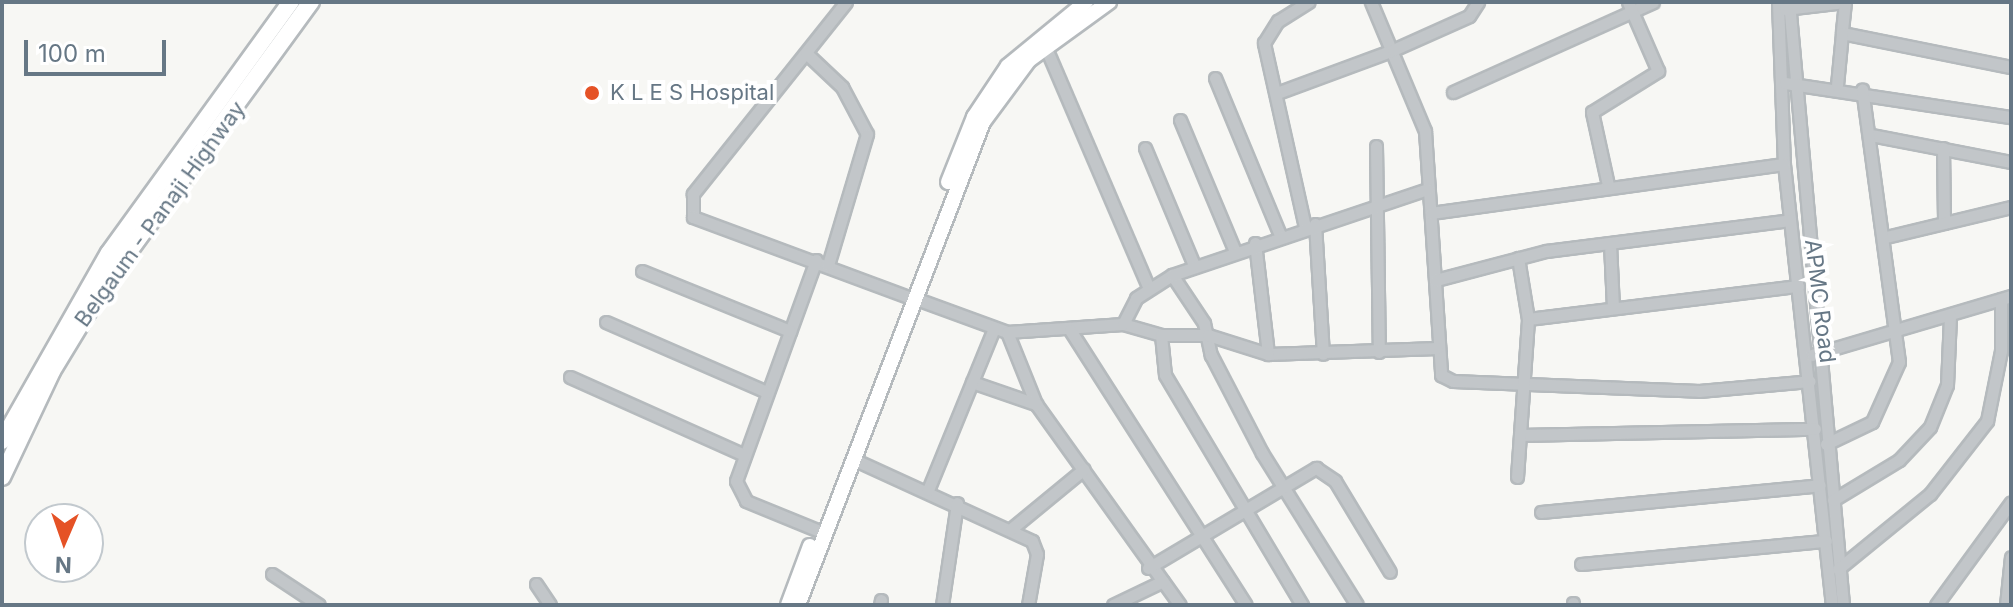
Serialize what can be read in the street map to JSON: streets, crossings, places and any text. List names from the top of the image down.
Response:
{
  "streets": {
    "highway": ["Belgaum - Panaji Highway"],
    "street": ["APMC Road"]
  },
  "places": ["K L E S Hospital"],
  "scale_bar": "100 m",
  "north": "bottom"
}
